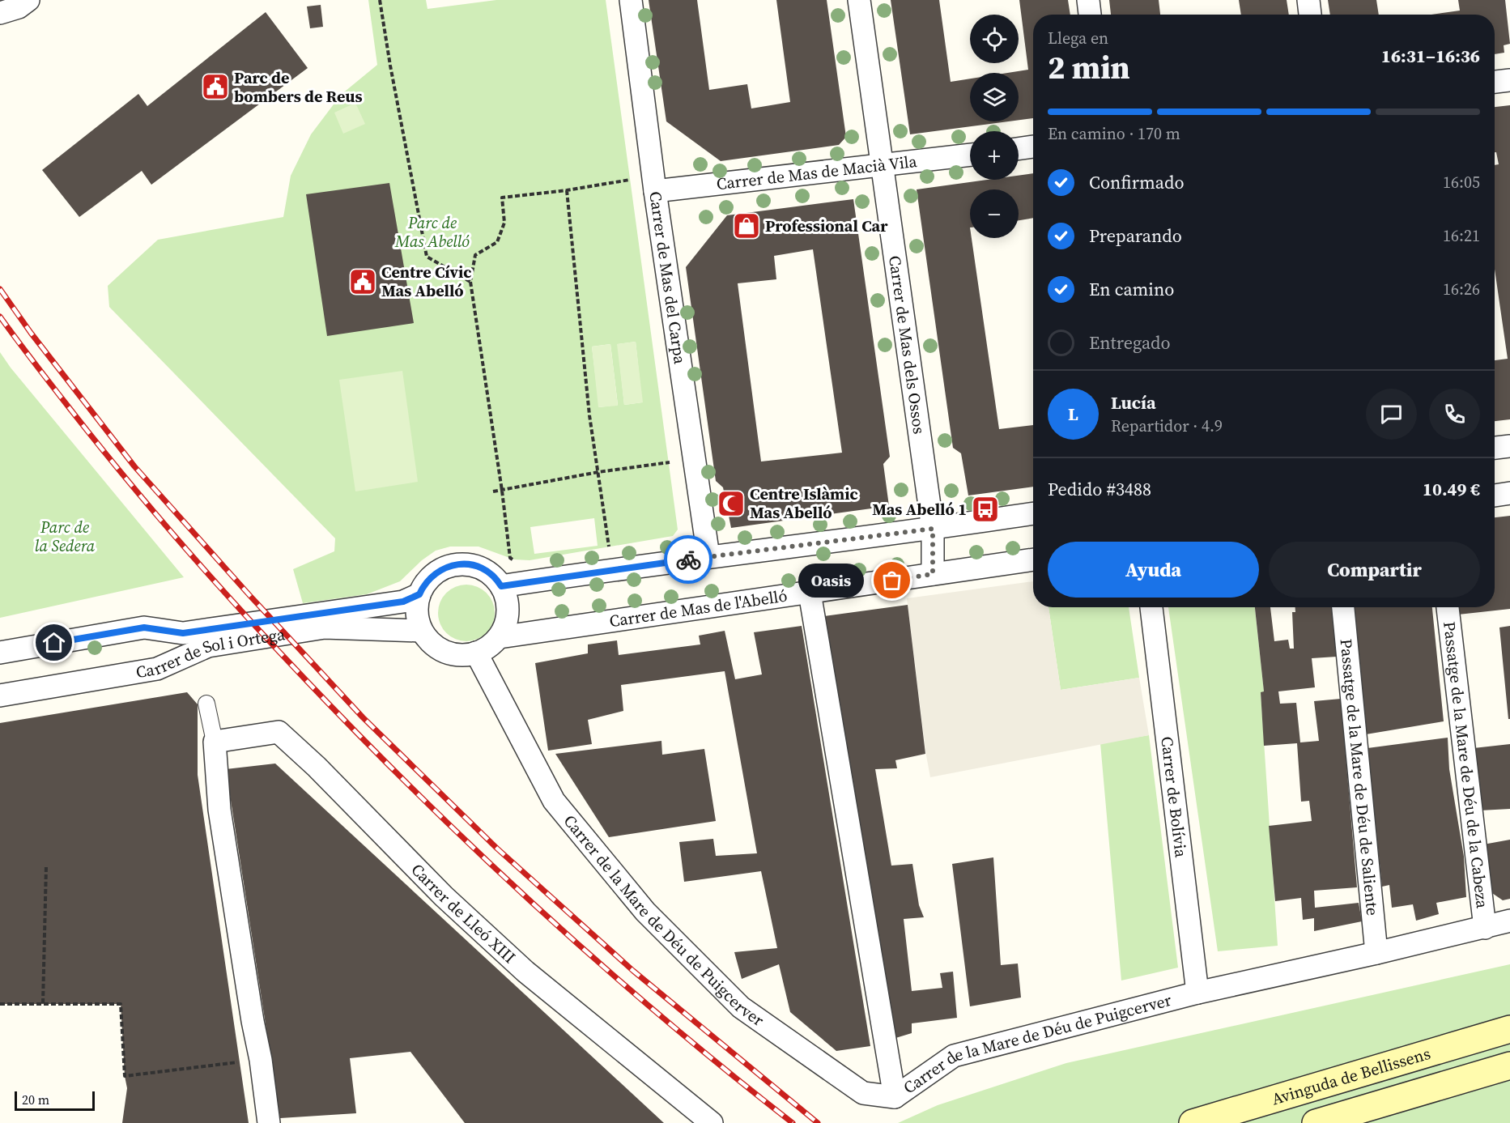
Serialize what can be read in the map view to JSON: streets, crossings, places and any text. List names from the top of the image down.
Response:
{
  "streets": {
    "main road": ["Avinguda de Bellissens"],
    "street": [
      "Carrer de Mas de Macià Vila",
      "Carrer de Mas del Carpa",
      "Carrer de Mas dels Ossos",
      "Carrer de Mas de l'Abelló",
      "Carrer de Sol i Ortega",
      "Passatge de la Mare de Déu de la Cabeza",
      "Passatge de la Mare de Déu de Saliente",
      "Carrer de Bolívia",
      "Carrer de Lleó XIII",
      "Carrer de la Mare de Déu de Puigcerver"
    ]
  },
  "crossings": [
    ["Carrer de Mas de Macià Vila", "Carrer de Mas del Carpa"],
    ["Carrer de Mas de Macià Vila", "Carrer de Mas dels Ossos"],
    ["Carrer de Mas dels Ossos", "Carrer de Mas de l'Abelló"],
    ["Carrer de Mas de l'Abelló", "Carrer de Sol i Ortega"],
    ["Carrer de Mas de l'Abelló", "Carrer de la Mare de Déu de Puigcerver"],
    ["Carrer de Sol i Ortega", "Carrer de la Mare de Déu de Puigcerver"],
    ["Passatge de la Mare de Déu de la Cabeza", "Carrer de la Mare de Déu de Puigcerver"],
    ["Passatge de la Mare de Déu de Saliente", "Carrer de la Mare de Déu de Puigcerver"],
    ["Carrer de Bolívia", "Carrer de la Mare de Déu de Puigcerver"]
  ],
  "parks": ["Parc de Mas Abelló", "Parc de la Sedera"],
  "places": {
    "public building": ["Parc de bombers de Reus", "Centre Cívic Mas Abelló"],
    "shop": ["Professional Car"],
    "mosque": ["Centre Islàmic Mas Abelló"],
    "bus stop": ["Mas Abelló 1"],
    "other": ["Oasis"]
  },
  "scale_bar": "20 m",
  "page": {
    "map_buttons": ["+", "−"],
    "heading": ["2 min", "Llega en", "16:31–16:36"],
    "panel": [
      "Lucía",
      "Repartidor · 4.9",
      "Pedido #3488",
      "10.49 €"
    ],
    "bar": "En camino · 170 m",
    "list": [
      ["Confirmado", "16:05"],
      ["Preparando", "16:21"],
      ["En camino", "16:26"],
      "Entregado"
    ],
    "round": "L",
    "buttons": ["Ayuda", "Compartir"],
    "bubble": "Oasis",
    "scale": "20 m"
  }
}
